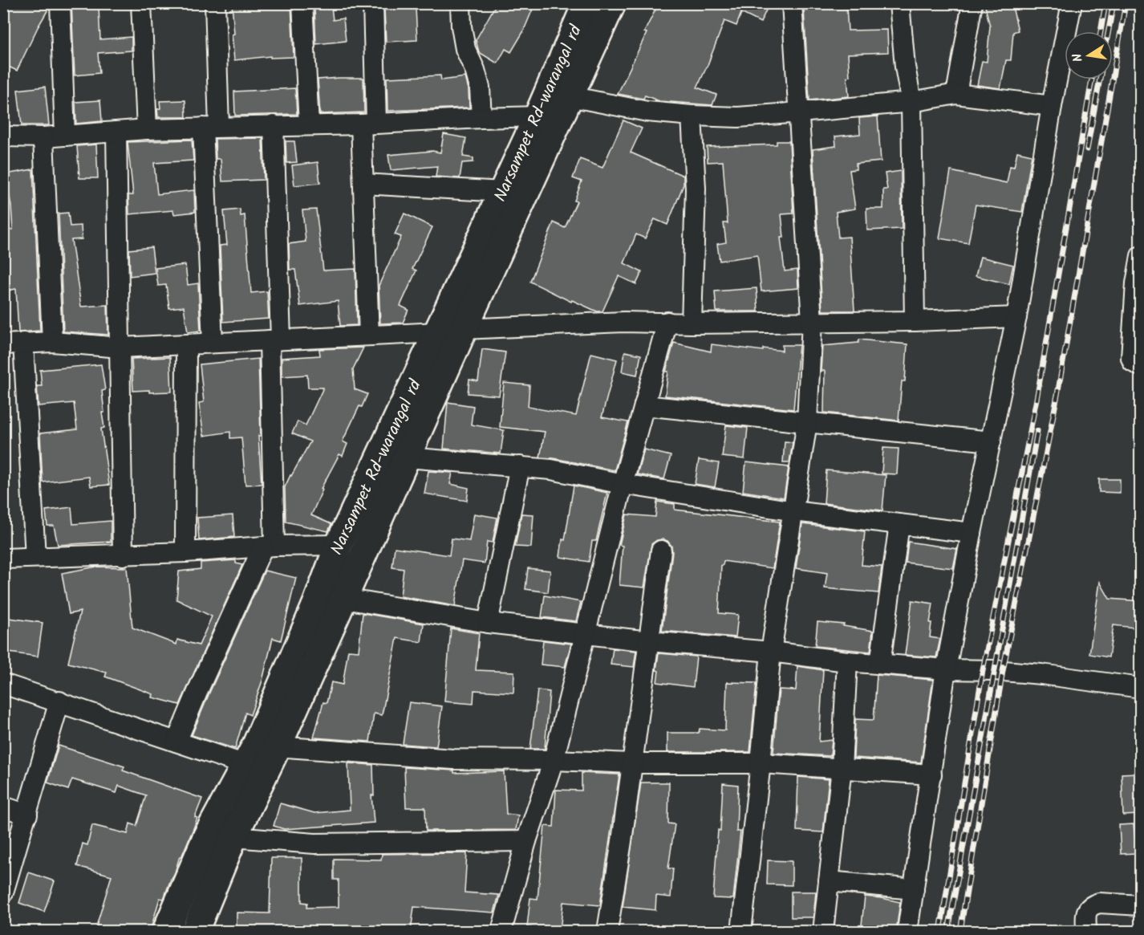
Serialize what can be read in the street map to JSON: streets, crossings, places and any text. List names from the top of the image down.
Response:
{
  "streets": {
    "main road": ["Narsampet Rd-warangal rd"]
  },
  "north": "left"
}
